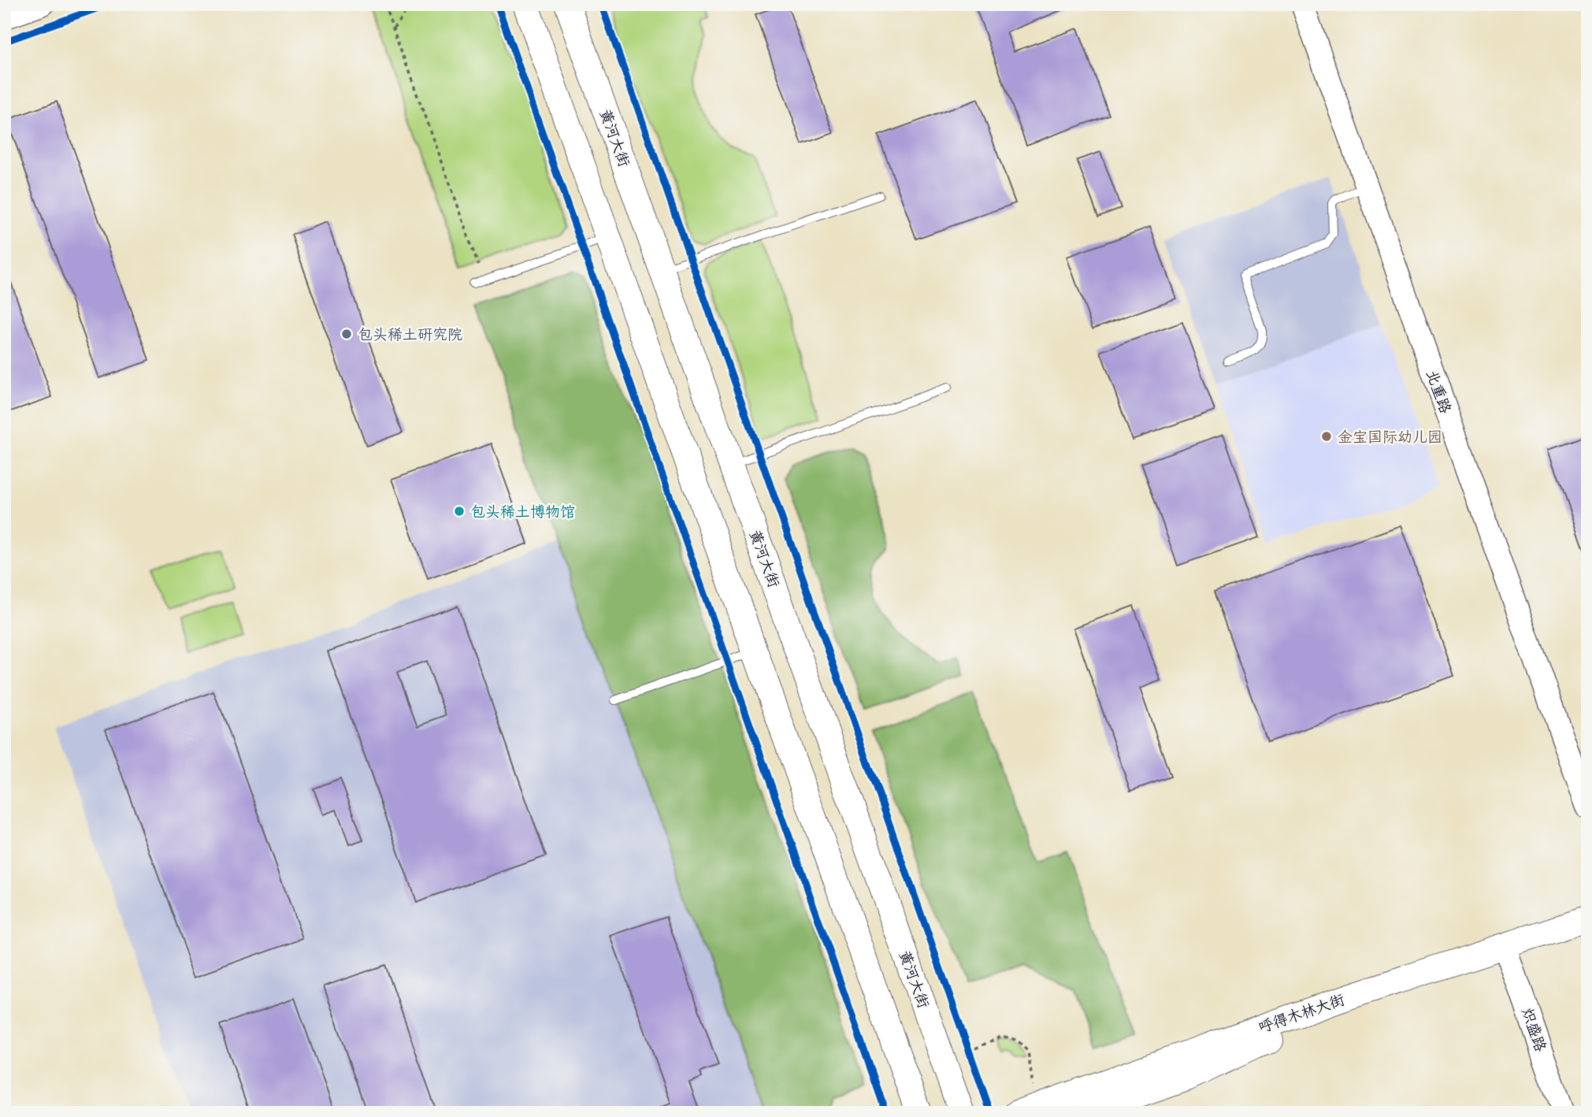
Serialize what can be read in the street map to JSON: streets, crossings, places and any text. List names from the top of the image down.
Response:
{
  "streets": {
    "main road": ["黄河大街", "呼得木林大街"],
    "street": ["北重路", "炽盛路"]
  },
  "crossings": [
    ["呼得木林大街", "炽盛路"]
  ],
  "places": ["包头稀土研究院", "金宝国际幼儿园", "包头稀土博物馆"]
}
